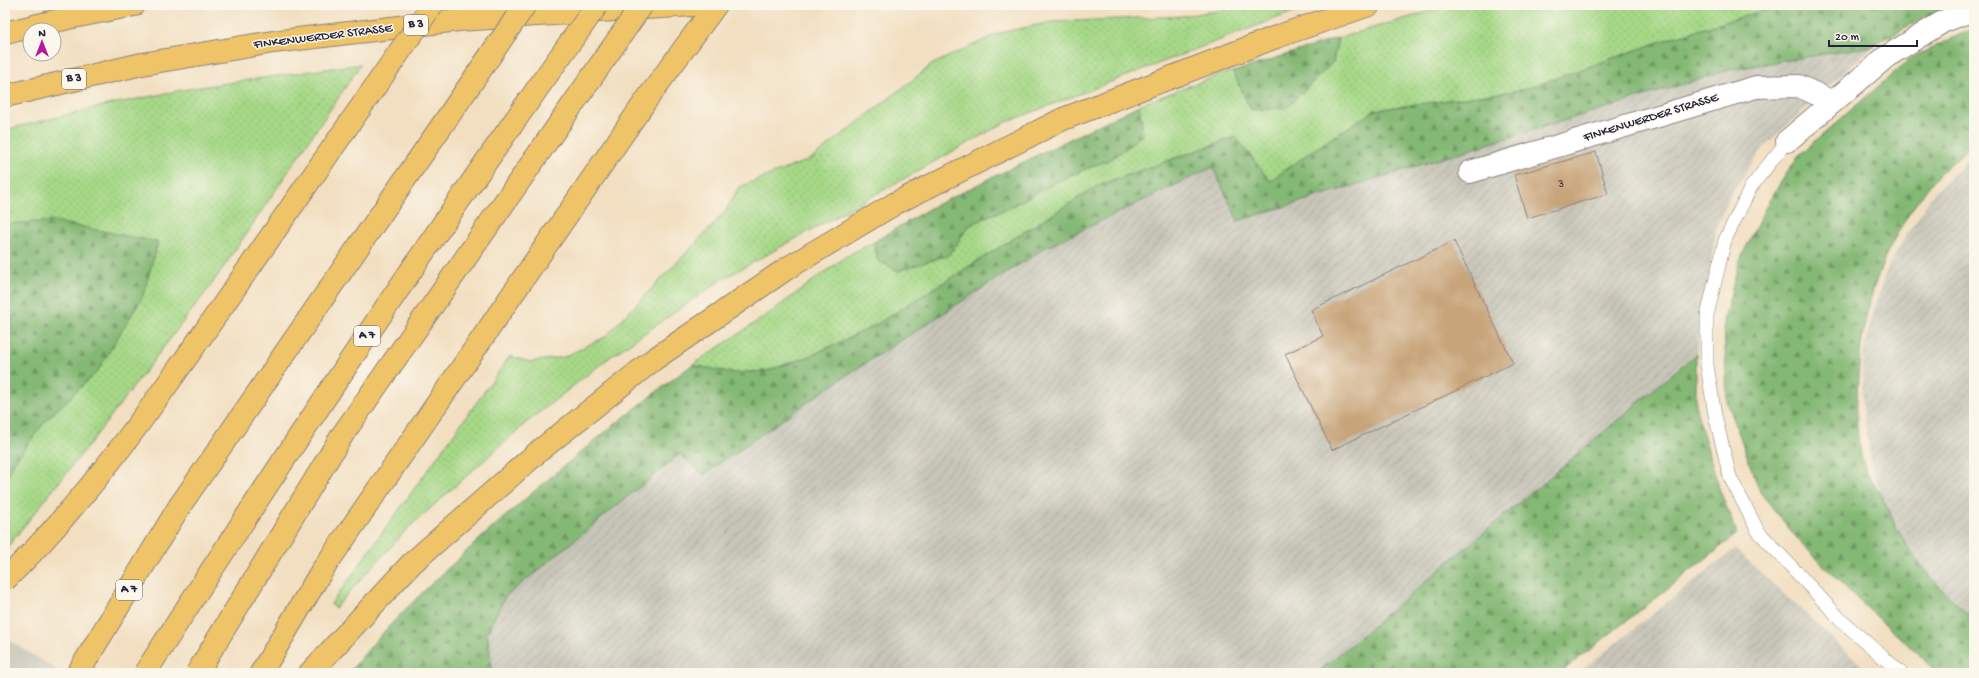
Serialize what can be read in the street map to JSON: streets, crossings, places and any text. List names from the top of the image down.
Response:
{
  "streets": {
    "main road": ["B 3", "FINKENWERDER STRASSE", "A 7"]
  },
  "house_numbers": ["3"],
  "scale_bar": "20 m",
  "north": "top"
}
